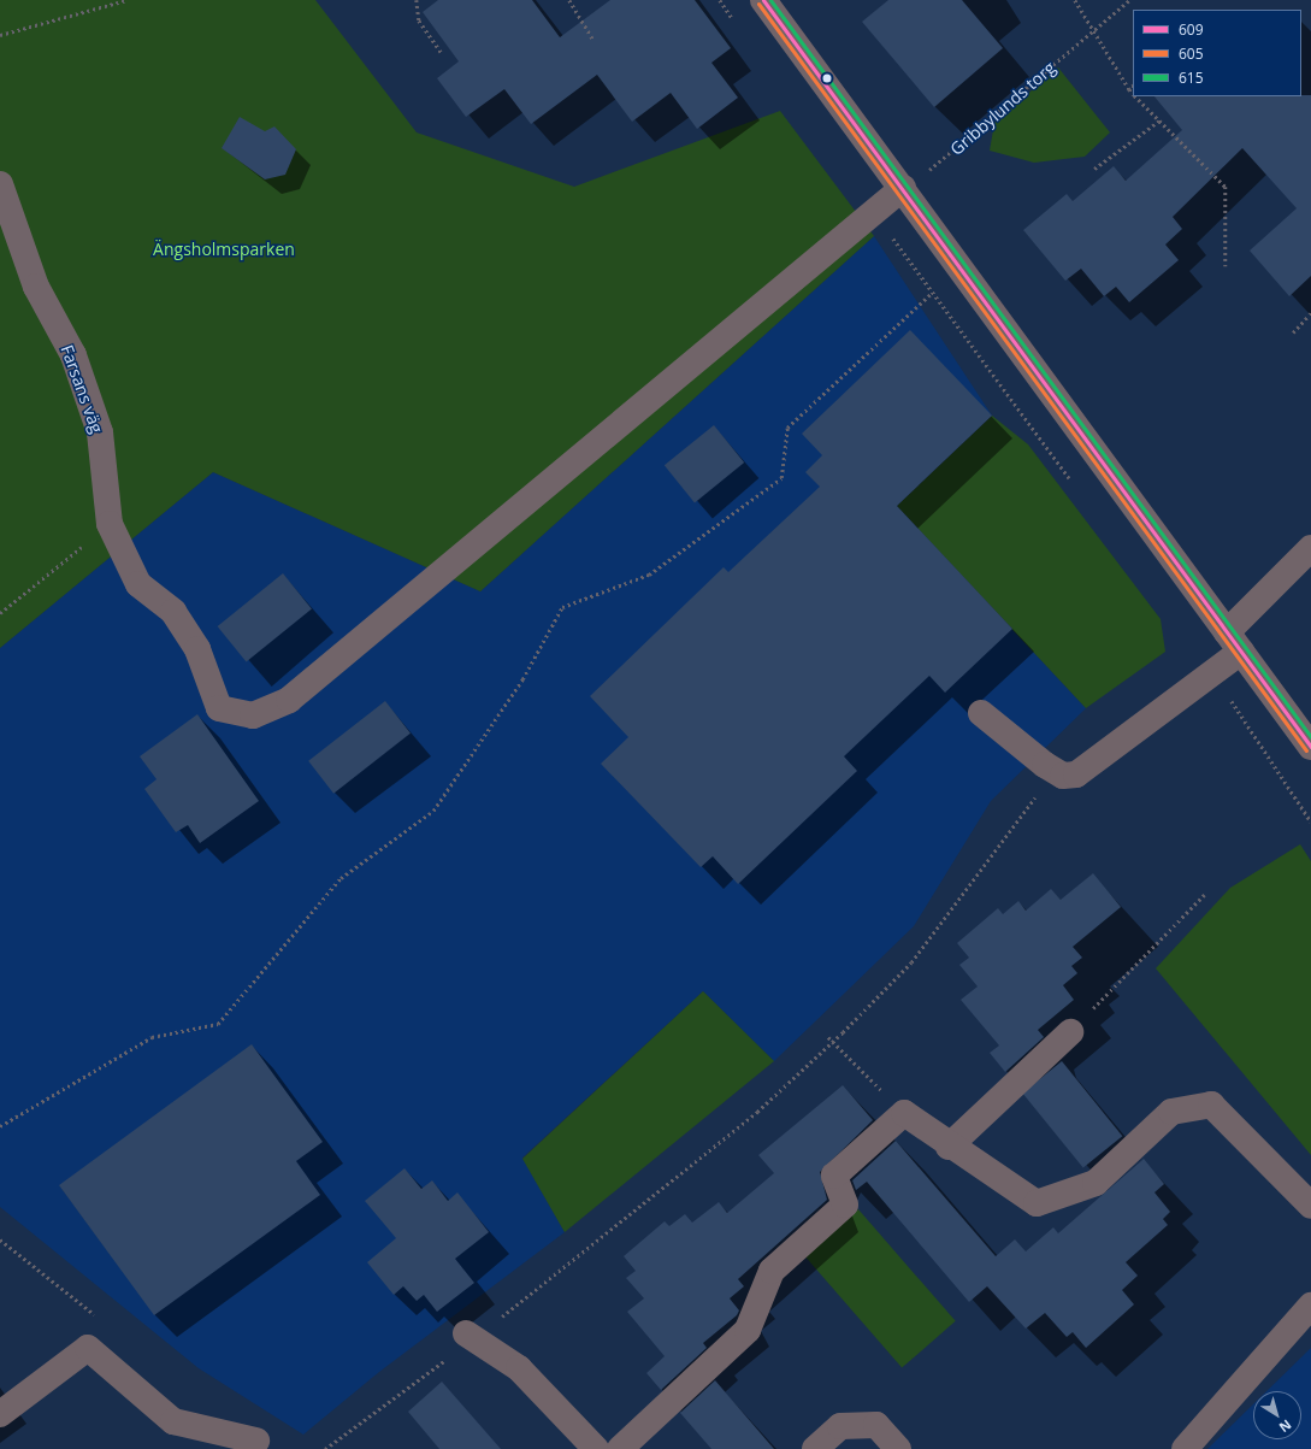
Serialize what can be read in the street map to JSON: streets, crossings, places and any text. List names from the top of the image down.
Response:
{
  "streets": {
    "street": ["Farsans väg"],
    "path": ["Gribbylunds torg"]
  },
  "parks": ["Ängsholmsparken"],
  "lines": ["transit line 609", "transit line 615", "transit line 605"],
  "legend": ["609", "605", "615"],
  "north": "bottom right"
}
